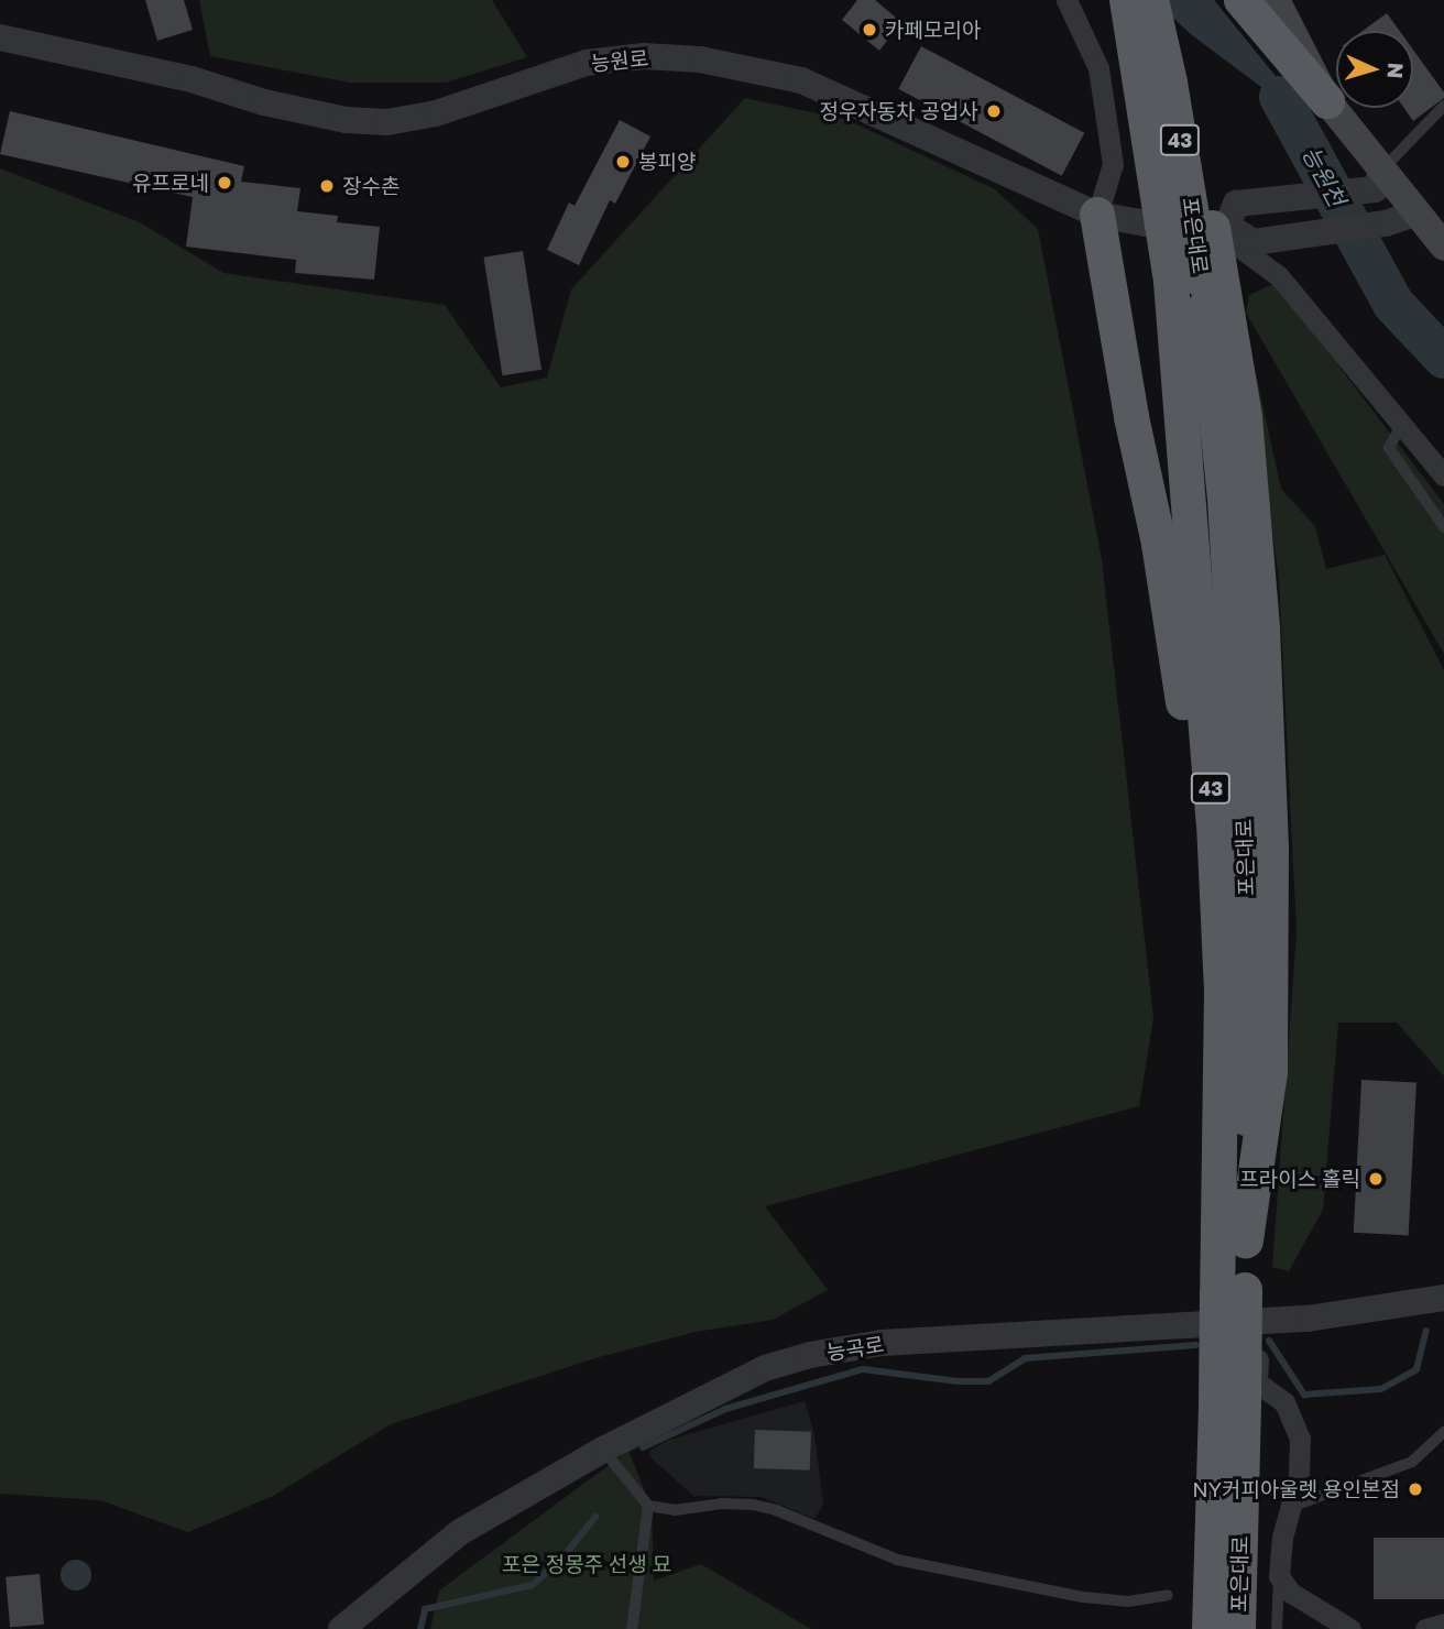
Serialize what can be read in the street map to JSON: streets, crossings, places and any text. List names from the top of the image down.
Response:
{
  "streets": {
    "highway": ["43", "포은대로"],
    "street": ["능원로", "능곡로"]
  },
  "crossings": [
    ["43", "포은대로"],
    ["43", "능곡로"],
    ["포은대로", "능곡로"]
  ],
  "water": ["능원천"],
  "parks": ["포은 정몽주 선생 묘"],
  "places": [
    "카페모리아",
    "정우자동차 공업사",
    "봉피양",
    "유프로네",
    "장수촌",
    "프라이스 홀릭",
    "NY커피아울렛 용인본점"
  ],
  "north": "right"
}
